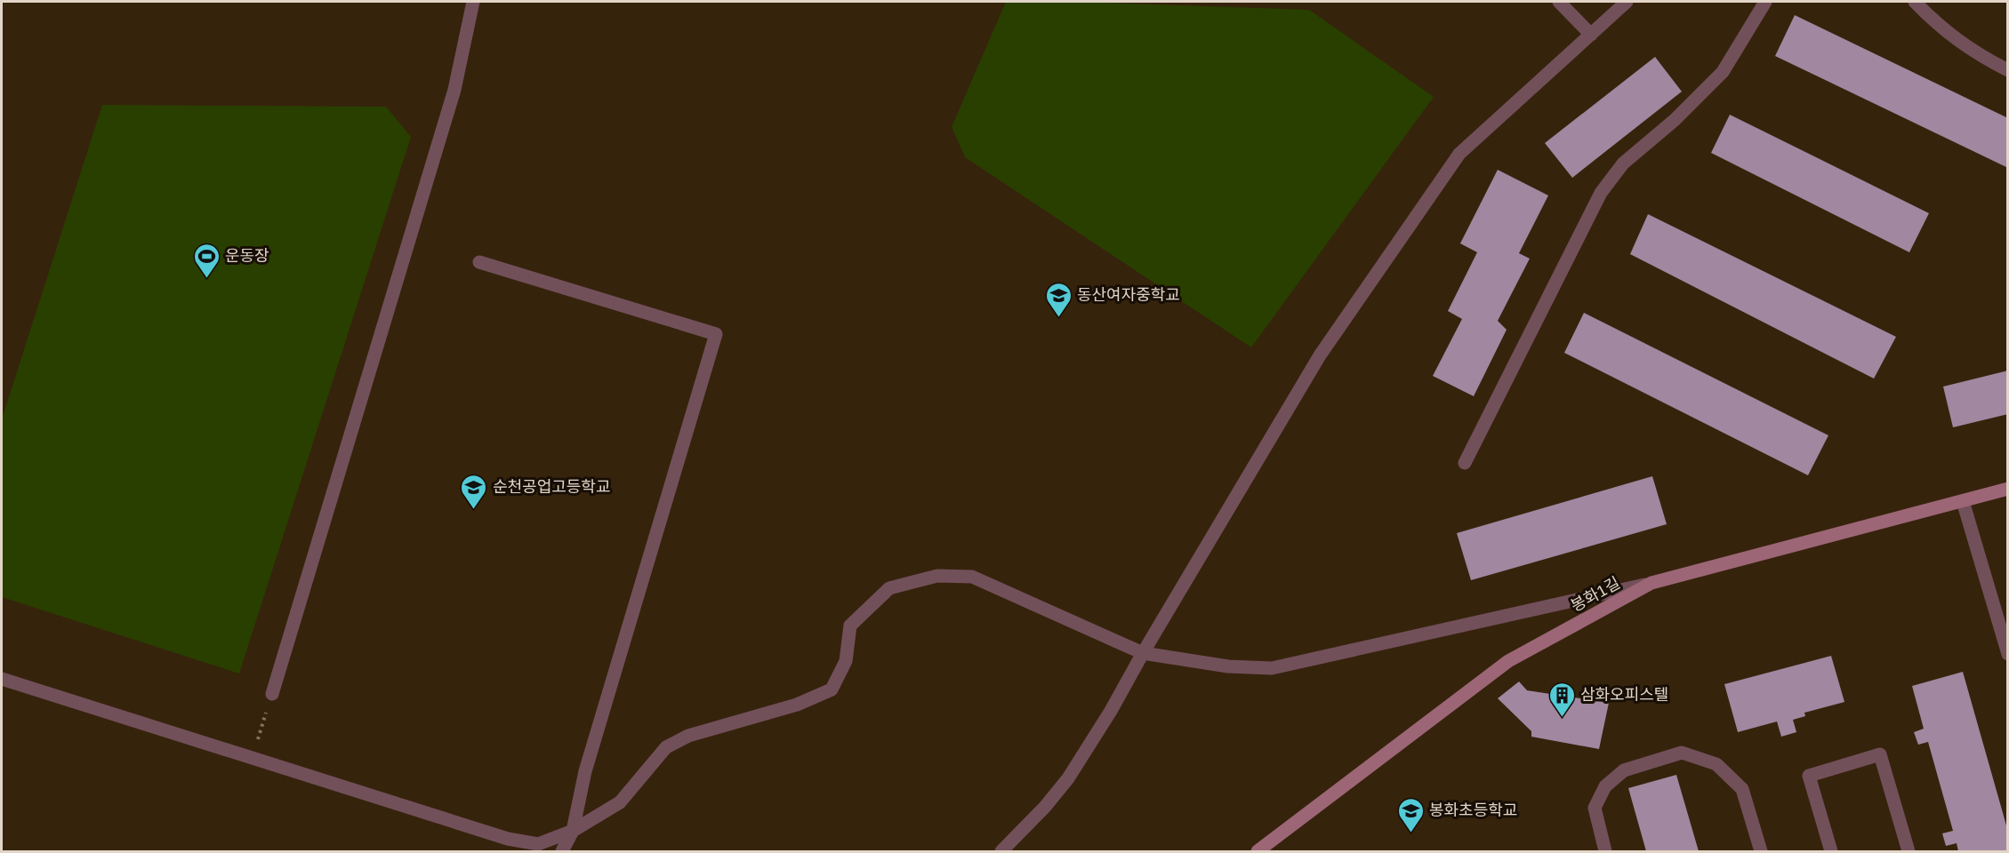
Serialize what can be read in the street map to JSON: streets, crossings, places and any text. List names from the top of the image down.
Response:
{
  "streets": {
    "street": ["봉화1길"]
  },
  "places": {
    "sports": ["운동장"],
    "school or university": ["동산여자중학교", "순천공업고등학교", "봉화초등학교"],
    "building": ["삼화오피스텔"]
  }
}
